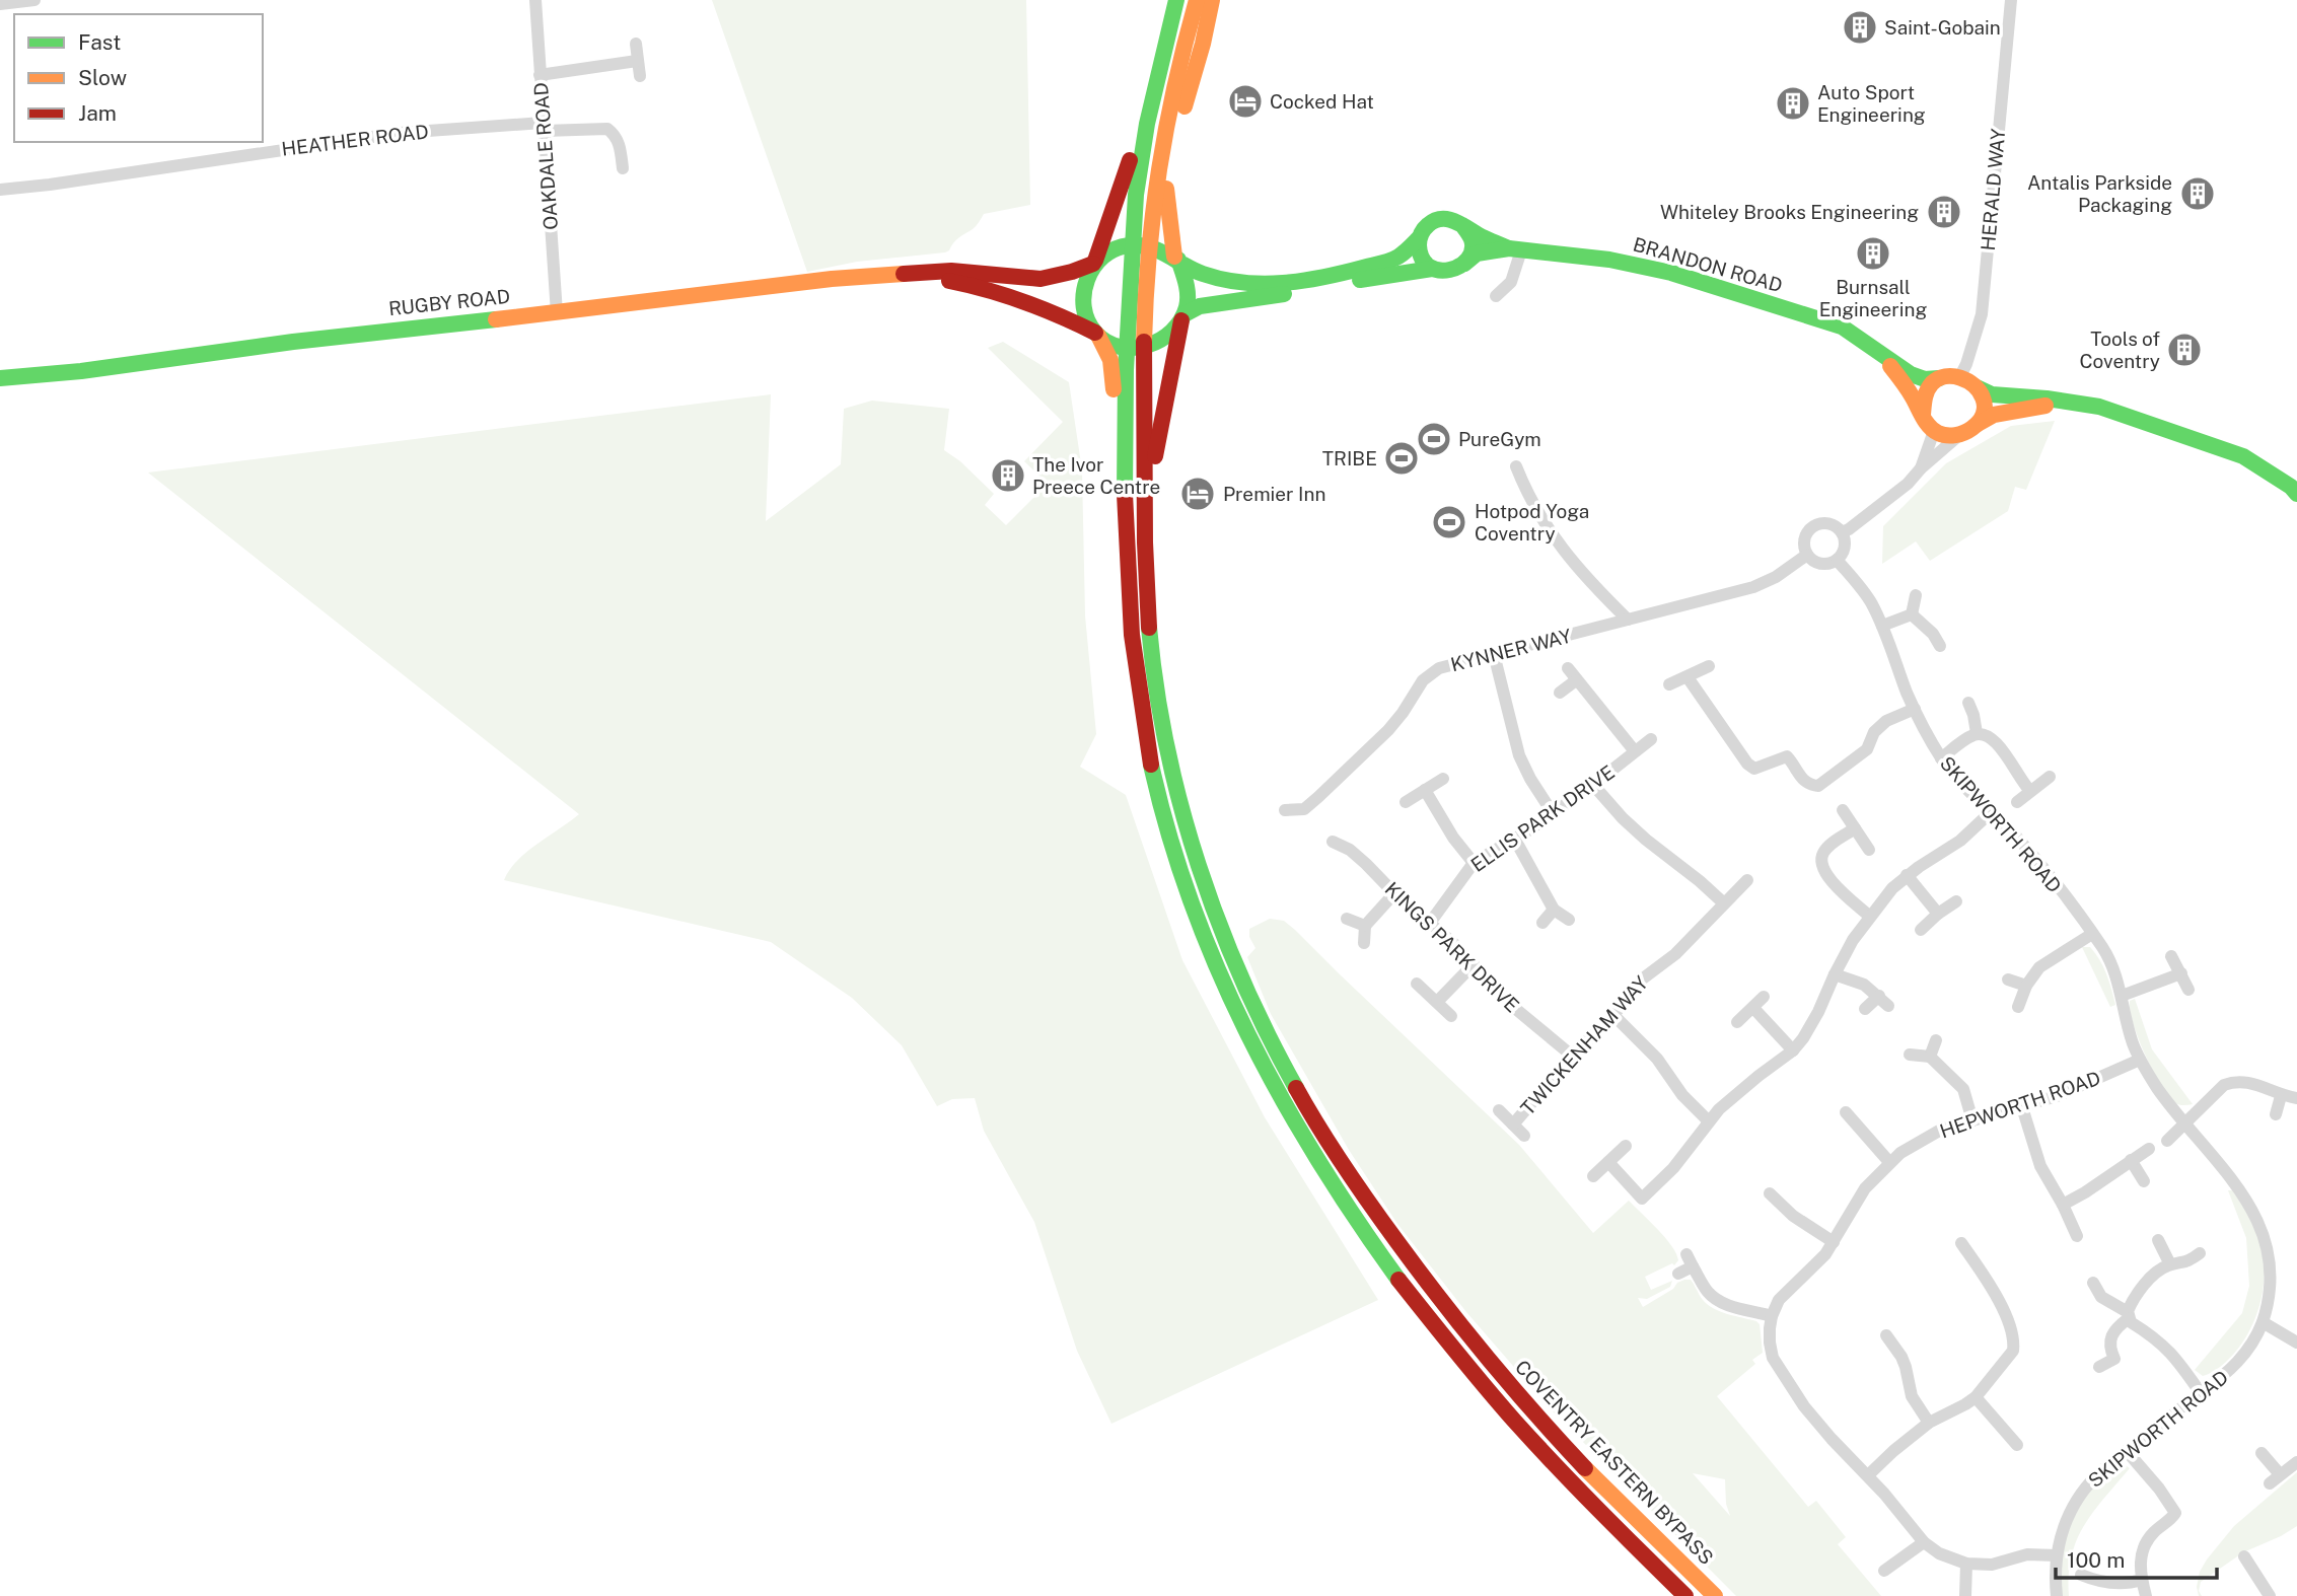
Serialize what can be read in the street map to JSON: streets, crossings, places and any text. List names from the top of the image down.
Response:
{
  "streets": {
    "main road": ["BRANDON ROAD", "RUGBY ROAD", "COVENTRY EASTERN BYPASS"],
    "street": [
      "HEATHER ROAD",
      "OAKDALE ROAD",
      "HERALD WAY",
      "KYNNER WAY",
      "ELLIS PARK DRIVE",
      "SKIPWORTH ROAD",
      "KINGS PARK DRIVE",
      "TWICKENHAM WAY",
      "HEPWORTH ROAD"
    ]
  },
  "crossings": [
    ["HEATHER ROAD", "OAKDALE ROAD"],
    ["OAKDALE ROAD", "RUGBY ROAD"],
    ["HERALD WAY", "BRANDON ROAD"],
    ["KYNNER WAY", "SKIPWORTH ROAD"],
    ["ELLIS PARK DRIVE", "KINGS PARK DRIVE"],
    ["SKIPWORTH ROAD", "HEPWORTH ROAD"],
    ["KINGS PARK DRIVE", "TWICKENHAM WAY"]
  ],
  "places": {
    "building": [
      "Saint-Gobain",
      "Auto Sport Engineering",
      "Antalis Parkside Packaging",
      "Whiteley Brooks Engineering",
      "Burnsall Engineering",
      "Tools of Coventry",
      "The Ivor Preece Centre"
    ],
    "hotel": ["Cocked Hat", "Premier Inn"],
    "sports": ["PureGym", "TRIBE", "Hotpod Yoga Coventry"]
  },
  "legend": ["Fast", "Slow", "Jam"],
  "scale_bar": "100 m"
}
